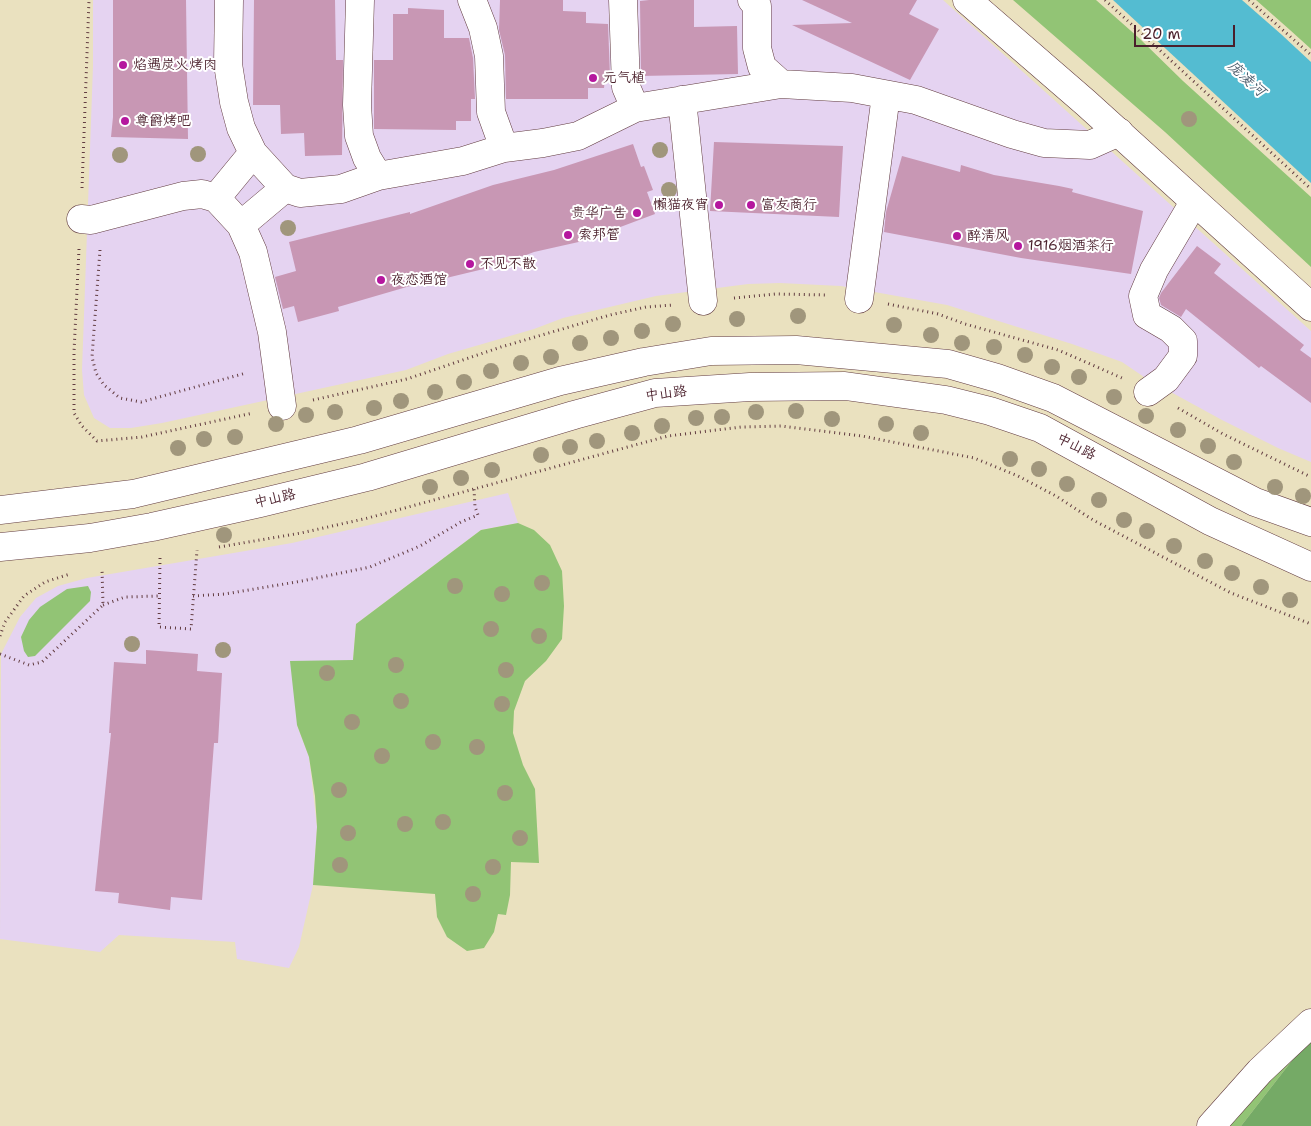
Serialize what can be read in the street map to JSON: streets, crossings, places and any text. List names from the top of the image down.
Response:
{
  "streets": {
    "street": ["中山路"]
  },
  "water": ["庞凌河"],
  "places": [
    "焰遇炭火烤肉",
    "元气植",
    "尊爵烤吧",
    "懒猫夜宵",
    "富友商行",
    "贵华广告",
    "索邦管",
    "醉清风",
    "1916烟酒茶行",
    "不见不散",
    "夜恋酒馆"
  ],
  "scale_bar": "20 m"
}
